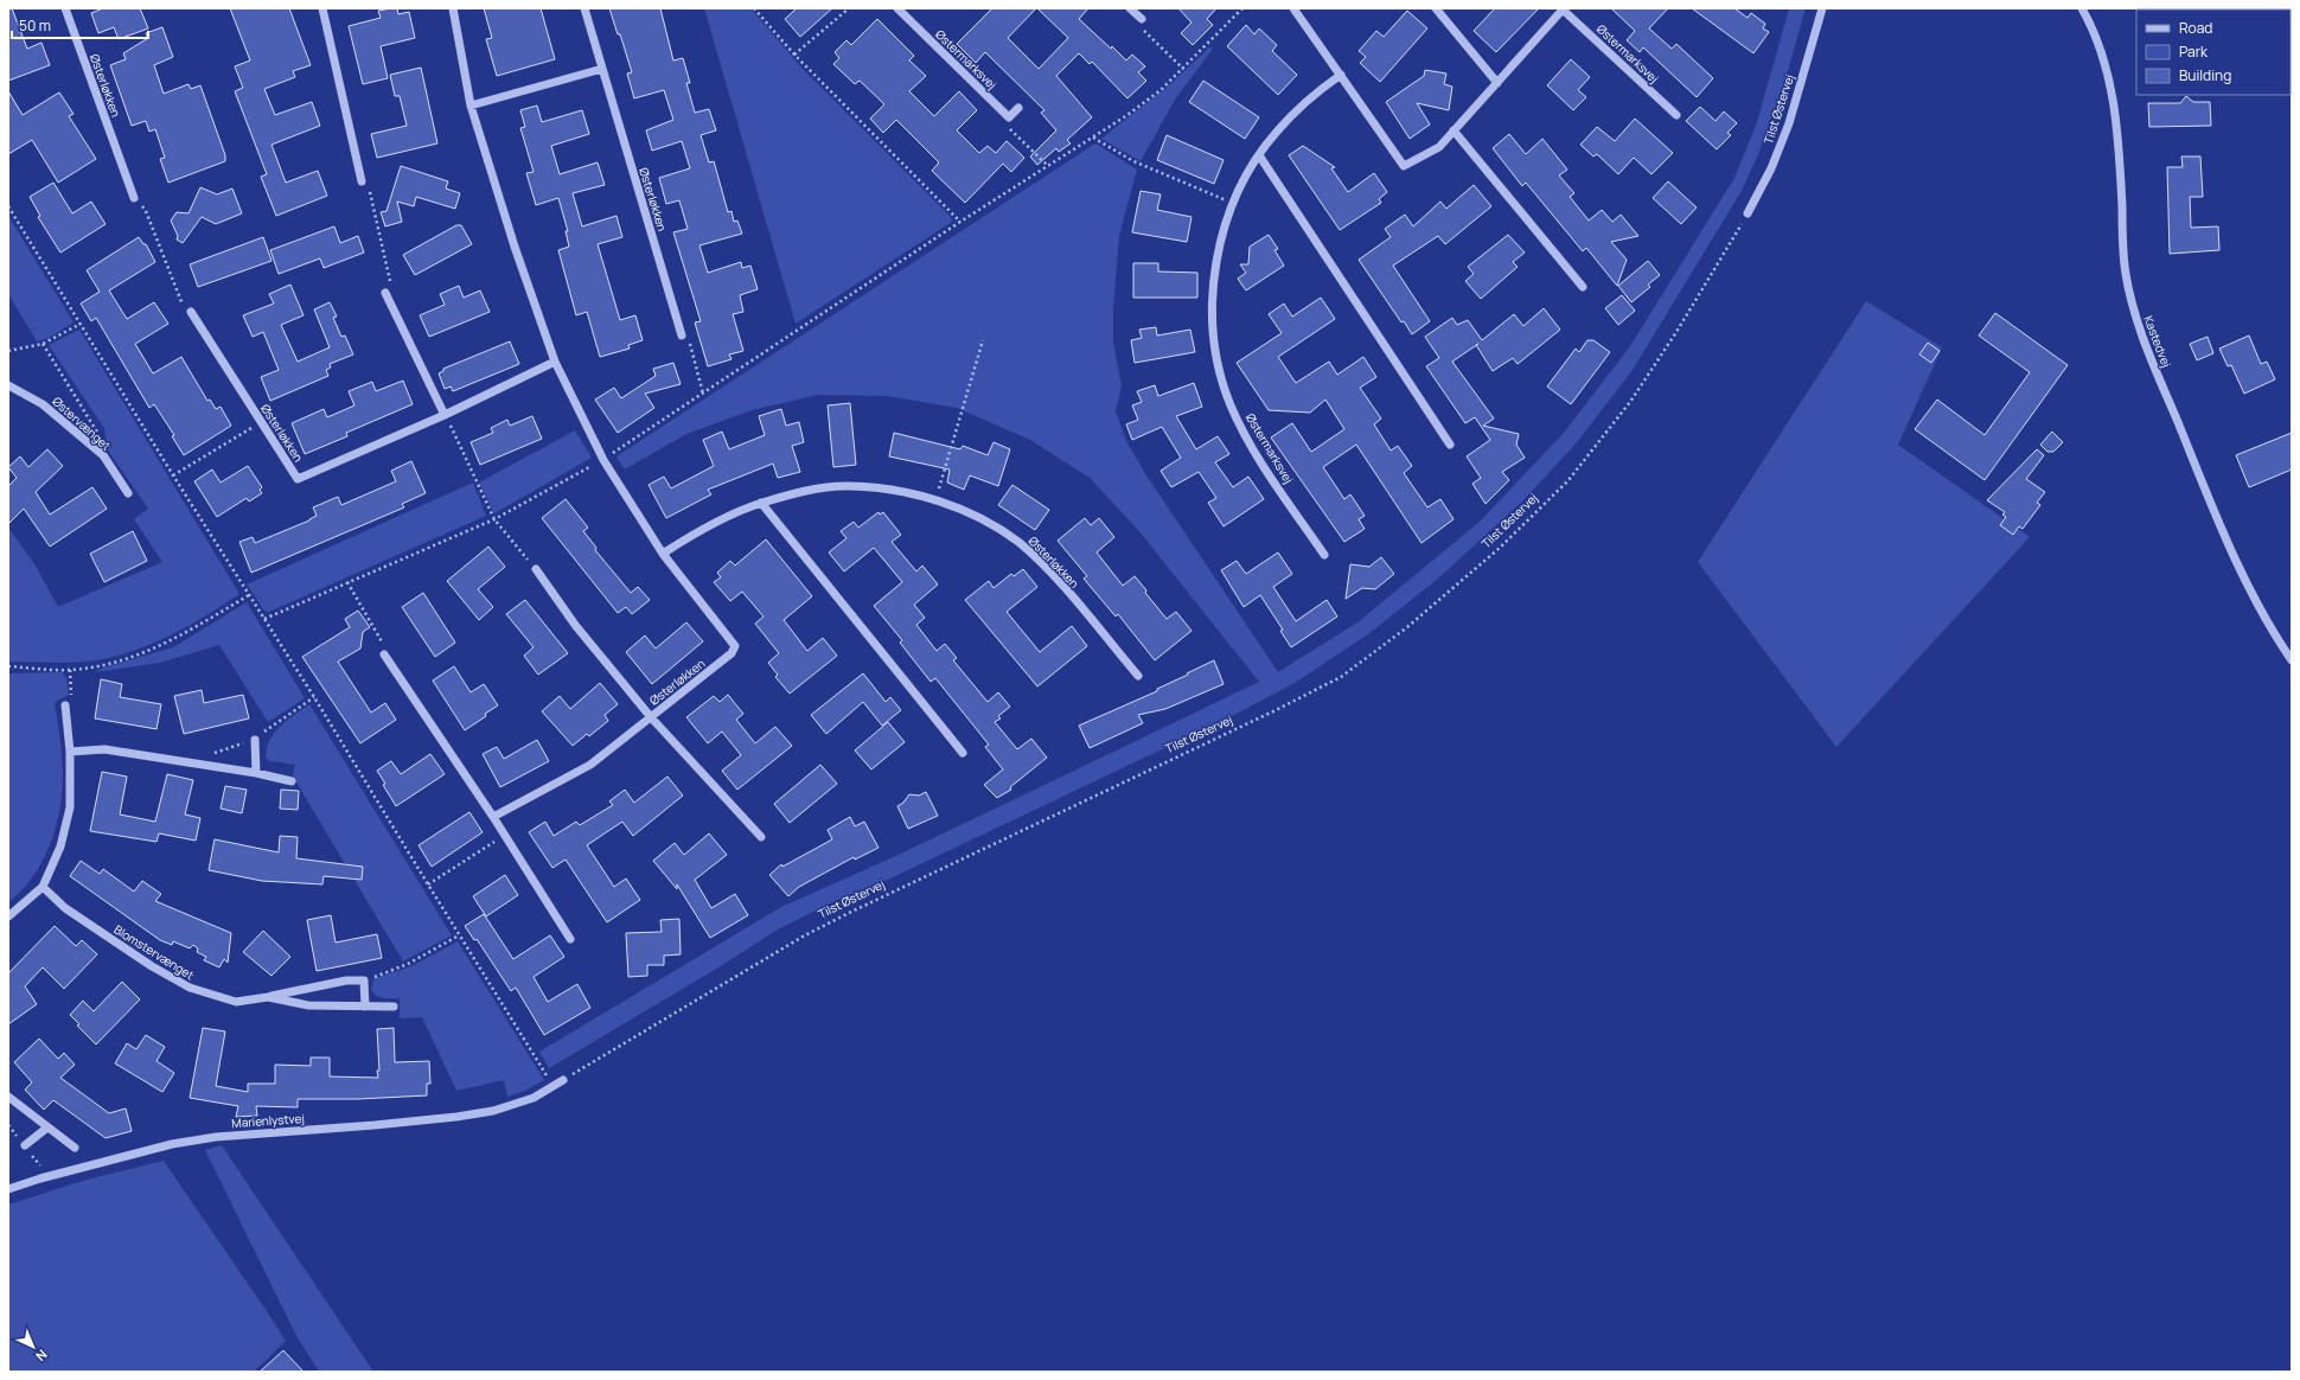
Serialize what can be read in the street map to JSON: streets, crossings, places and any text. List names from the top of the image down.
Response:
{
  "streets": {
    "street": [
      "Østermarksvej",
      "Østerløkken",
      "Tilst Østervej",
      "Kastedvej",
      "Østervænget",
      "Blomstervænget",
      "Marienlystvej"
    ]
  },
  "legend": ["Road", "Park", "Building"],
  "scale_bar": "50 m",
  "north": "bottom right"
}
